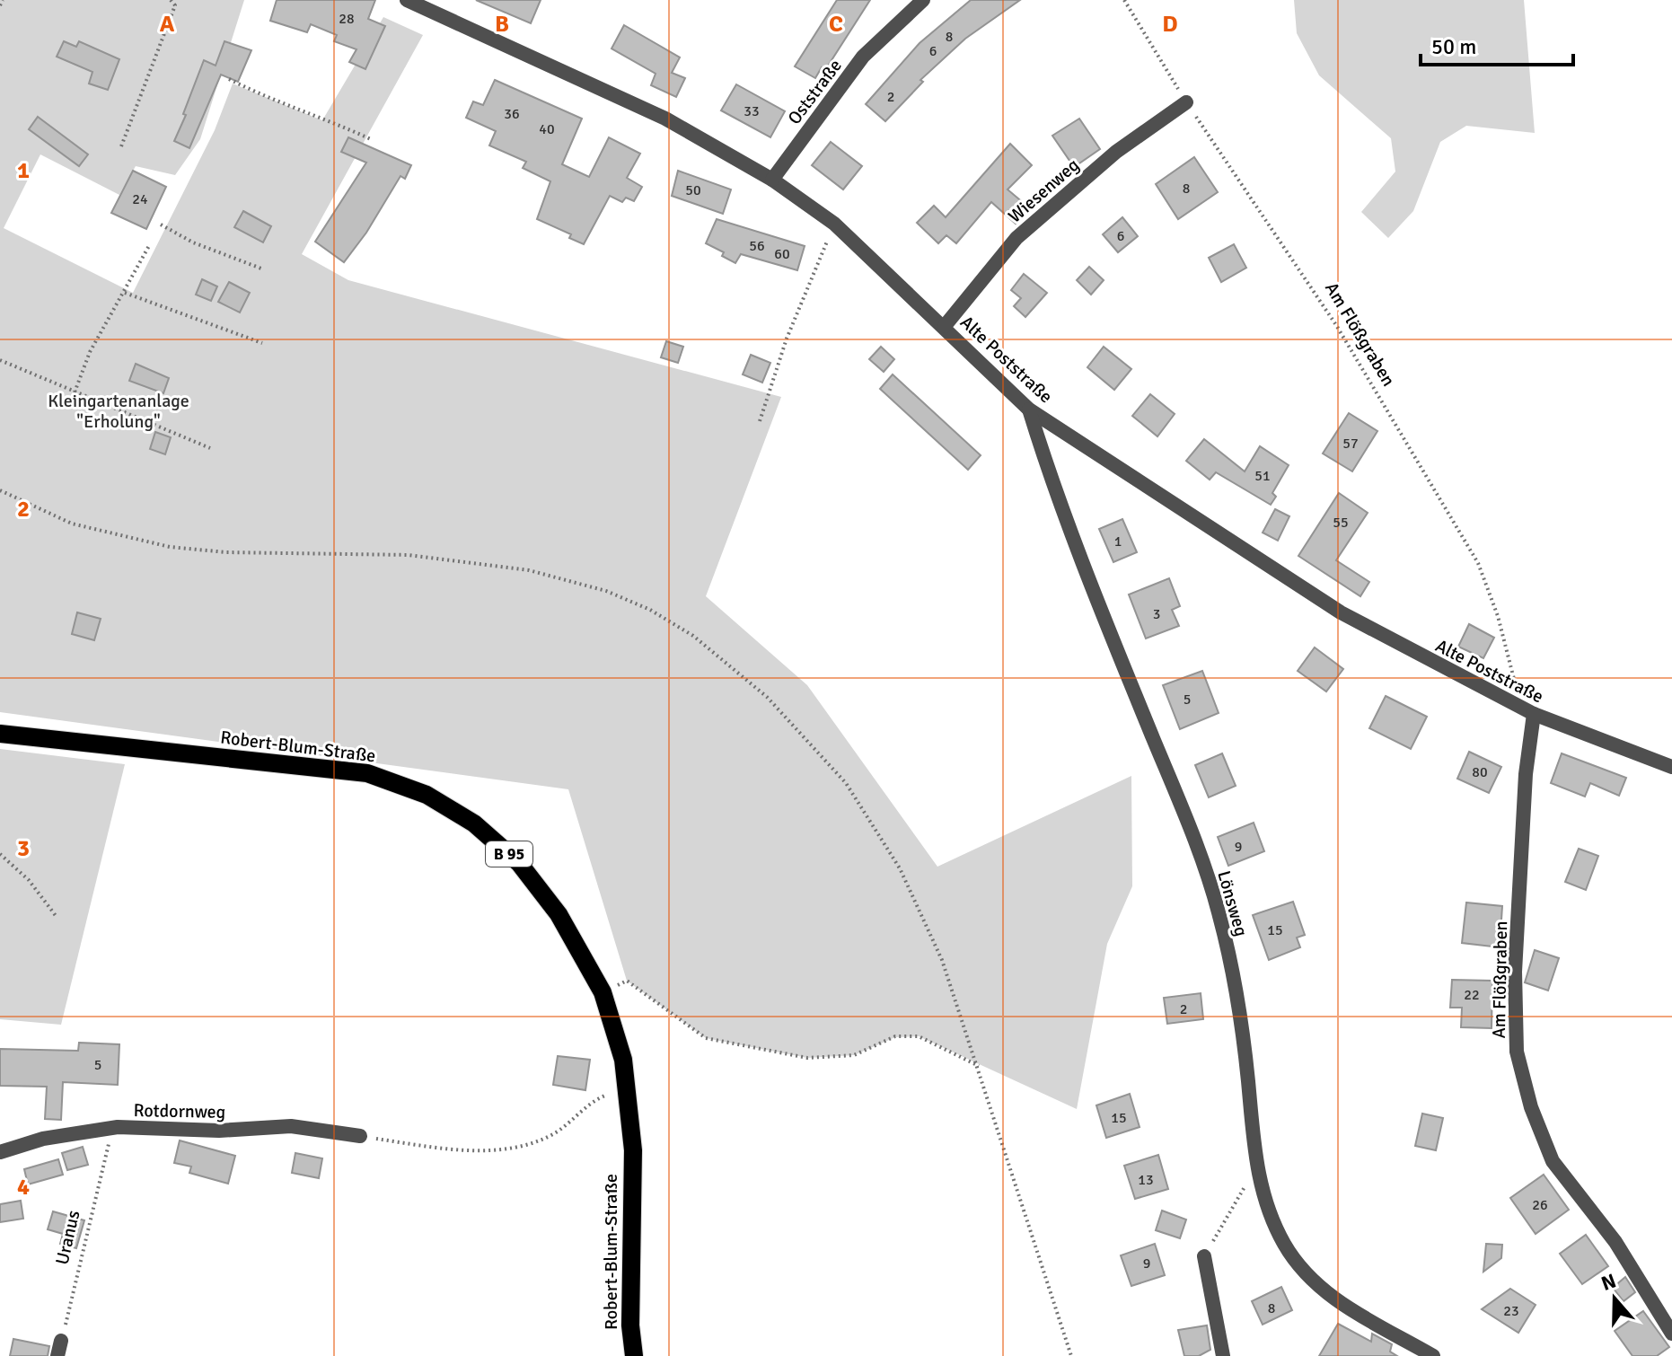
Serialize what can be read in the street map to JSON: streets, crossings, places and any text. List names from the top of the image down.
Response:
{
  "streets": {
    "main road": ["Robert-Blum-Straße", "B 95"],
    "street": [
      "Oststraße",
      "Wiesenweg",
      "Am Flößgraben",
      "Alte Poststraße",
      "Lönsweg",
      "Rotdornweg"
    ],
    "path": ["Uranus"]
  },
  "crossings": [
    ["Oststraße", "Alte Poststraße"],
    ["Wiesenweg", "Am Flößgraben"],
    ["Wiesenweg", "Alte Poststraße"],
    ["Am Flößgraben", "Alte Poststraße"],
    ["Alte Poststraße", "Lönsweg"],
    ["Rotdornweg", "Uranus"]
  ],
  "parks": ["Kleingartenanlage \"Erholung\""],
  "house_numbers": [
    "28",
    "8",
    "6",
    "2",
    "33",
    "36",
    "40",
    "8",
    "50",
    "24",
    "6",
    "56",
    "60",
    "57",
    "51",
    "55",
    "1",
    "3",
    "5",
    "80",
    "9",
    "15",
    "22",
    "2",
    "5",
    "15",
    "13",
    "26",
    "9",
    "8",
    "23"
  ],
  "scale_bar": "50 m",
  "north": "top",
  "grid": {
    "columns": [
      "A",
      "B",
      "C",
      "D"
    ],
    "rows": [
      "1",
      "2",
      "3",
      "4"
    ]
  }
}
